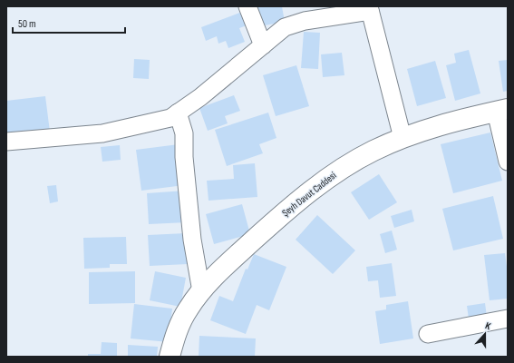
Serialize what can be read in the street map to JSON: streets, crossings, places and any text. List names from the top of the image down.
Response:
{
  "streets": {
    "street": ["Şeyh Davut Caddesi"]
  },
  "scale_bar": "50 m",
  "north": "top"
}
